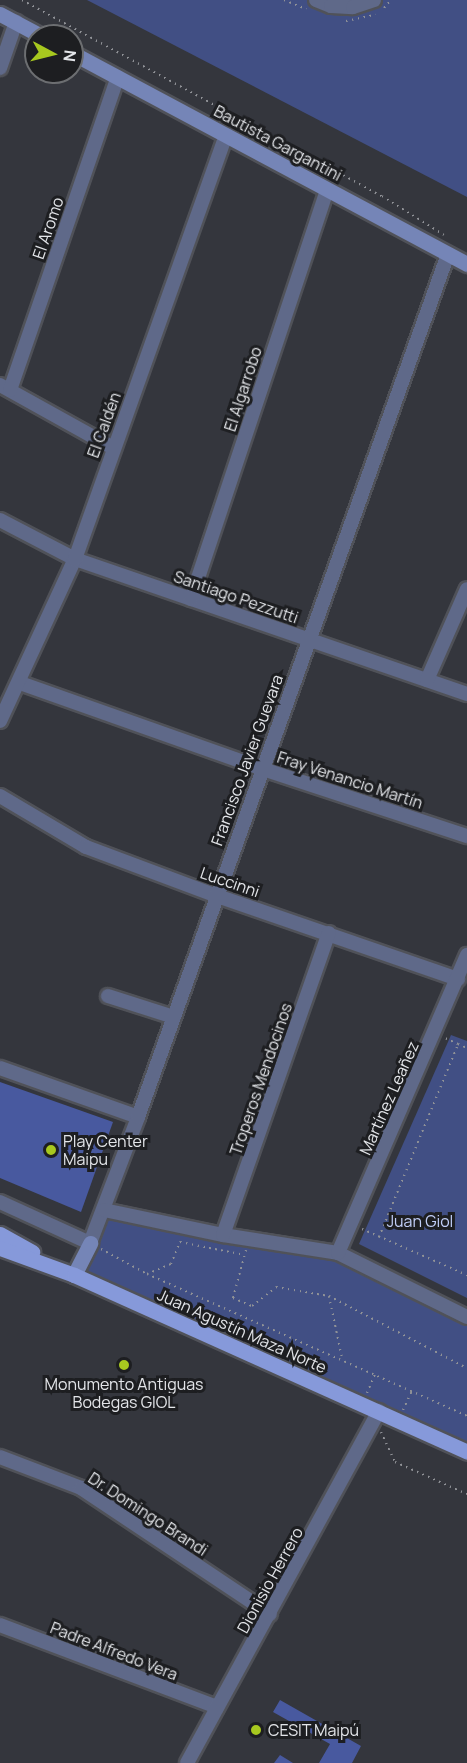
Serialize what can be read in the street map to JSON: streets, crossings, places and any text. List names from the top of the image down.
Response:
{
  "streets": {
    "main road": ["Juan Agustín Maza Norte"],
    "street": [
      "Bautista Gargantini",
      "El Aromo",
      "El Algarrobo",
      "El Caldén",
      "Santiago Pezzutti",
      "Francisco Javier Guevara",
      "Fray Venancio Martín",
      "Luccinni",
      "Troperos Mendocinos",
      "Martínez Leañez",
      "Dr. Domingo Brandi",
      "Dionisio Herrero",
      "Padre Alfredo Vera"
    ]
  },
  "crossings": [
    ["Bautista Gargantini", "El Aromo"],
    ["Bautista Gargantini", "El Algarrobo"],
    ["Bautista Gargantini", "El Caldén"],
    ["Bautista Gargantini", "Francisco Javier Guevara"],
    ["El Algarrobo", "Santiago Pezzutti"],
    ["El Caldén", "Santiago Pezzutti"],
    ["El Caldén", "Fray Venancio Martín"],
    ["Santiago Pezzutti", "Francisco Javier Guevara"],
    ["Francisco Javier Guevara", "Fray Venancio Martín"],
    ["Francisco Javier Guevara", "Luccinni"],
    ["Francisco Javier Guevara", "Juan Agustín Maza Norte"],
    ["Luccinni", "Troperos Mendocinos"],
    ["Luccinni", "Martínez Leañez"],
    ["Juan Agustín Maza Norte", "Dionisio Herrero"],
    ["Dr. Domingo Brandi", "Dionisio Herrero"],
    ["Dionisio Herrero", "Padre Alfredo Vera"]
  ],
  "parks": ["Juan Giol"],
  "places": ["Play Center Maipu", "Monumento Antiguas Bodegas GIOL", "CESIT Maipú"],
  "north": "right"
}
